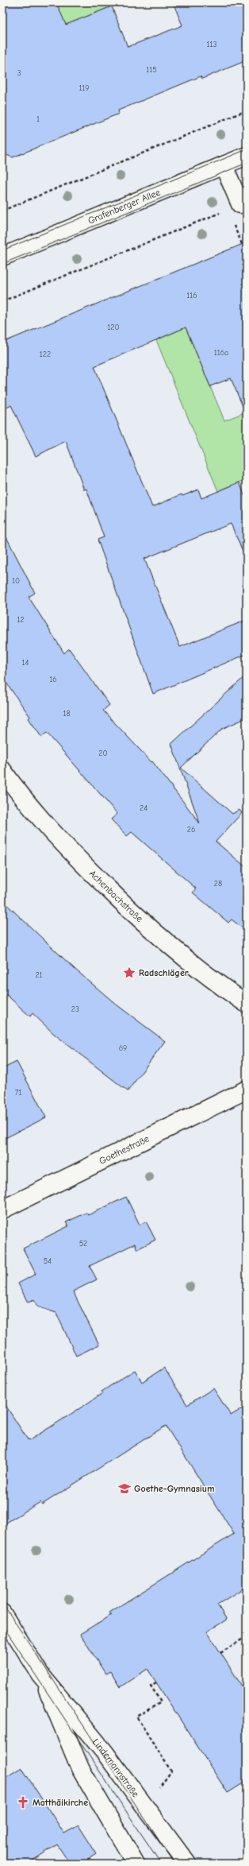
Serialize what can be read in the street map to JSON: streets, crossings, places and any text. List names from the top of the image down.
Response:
{
  "streets": {
    "main road": [
      "Grafenberger Allee",
      "Achenbachstraße",
      "Goethestraße",
      "Lindemannstraße"
    ]
  },
  "places": {
    "place": ["Radschläger"],
    "school or university": ["Goethe-Gymnasium"],
    "church": ["Matthäikirche"]
  },
  "house_numbers": [
    "113",
    "115",
    "3",
    "119",
    "1",
    "116",
    "120",
    "116a",
    "122",
    "10",
    "12",
    "14",
    "16",
    "18",
    "20",
    "24",
    "26",
    "28",
    "21",
    "23",
    "69",
    "71",
    "52",
    "54"
  ]
}
